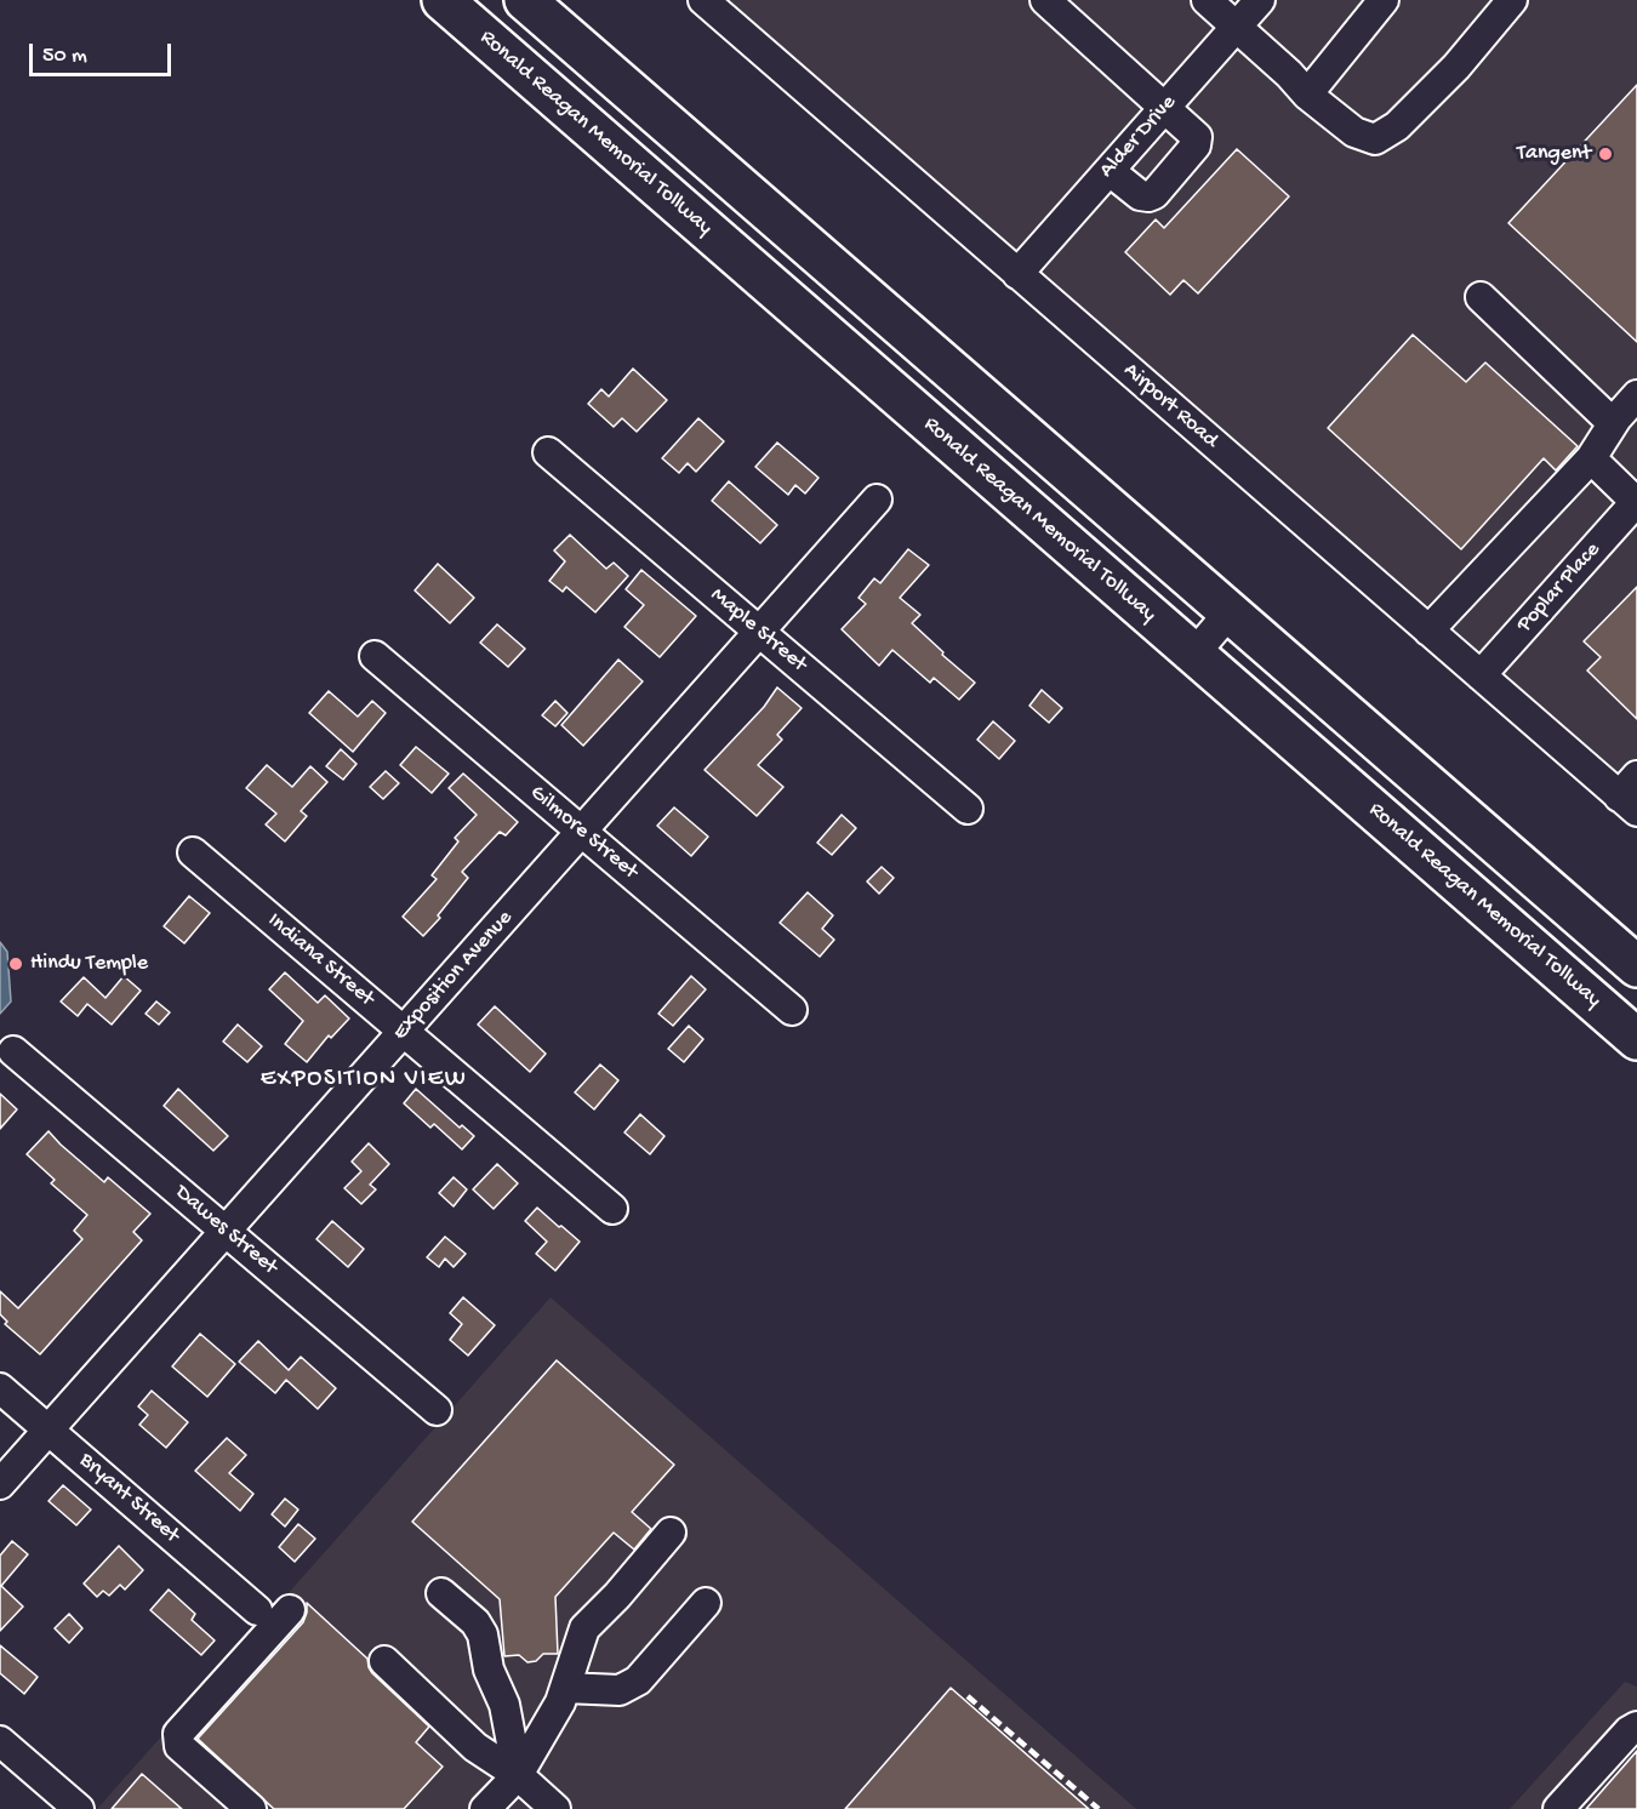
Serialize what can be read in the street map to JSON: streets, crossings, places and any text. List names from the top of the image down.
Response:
{
  "streets": {
    "highway": ["Ronald Reagan Memorial Tollway"],
    "street": [
      "Alder Drive",
      "Airport Road",
      "Poplar Place",
      "Maple Street",
      "Gilmore Street",
      "Indiana Street",
      "Exposition Avenue",
      "Dawes Street",
      "Bryant Street"
    ]
  },
  "crossings": [
    ["Alder Drive", "Airport Road"],
    ["Airport Road", "Poplar Place"],
    ["Maple Street", "Exposition Avenue"],
    ["Gilmore Street", "Exposition Avenue"],
    ["Indiana Street", "Exposition Avenue"],
    ["Exposition Avenue", "Dawes Street"],
    ["Exposition Avenue", "Bryant Street"]
  ],
  "districts": ["EXPOSITION VIEW"],
  "places": ["Tangent", "Hindu Temple"],
  "scale_bar": "50 m"
}
